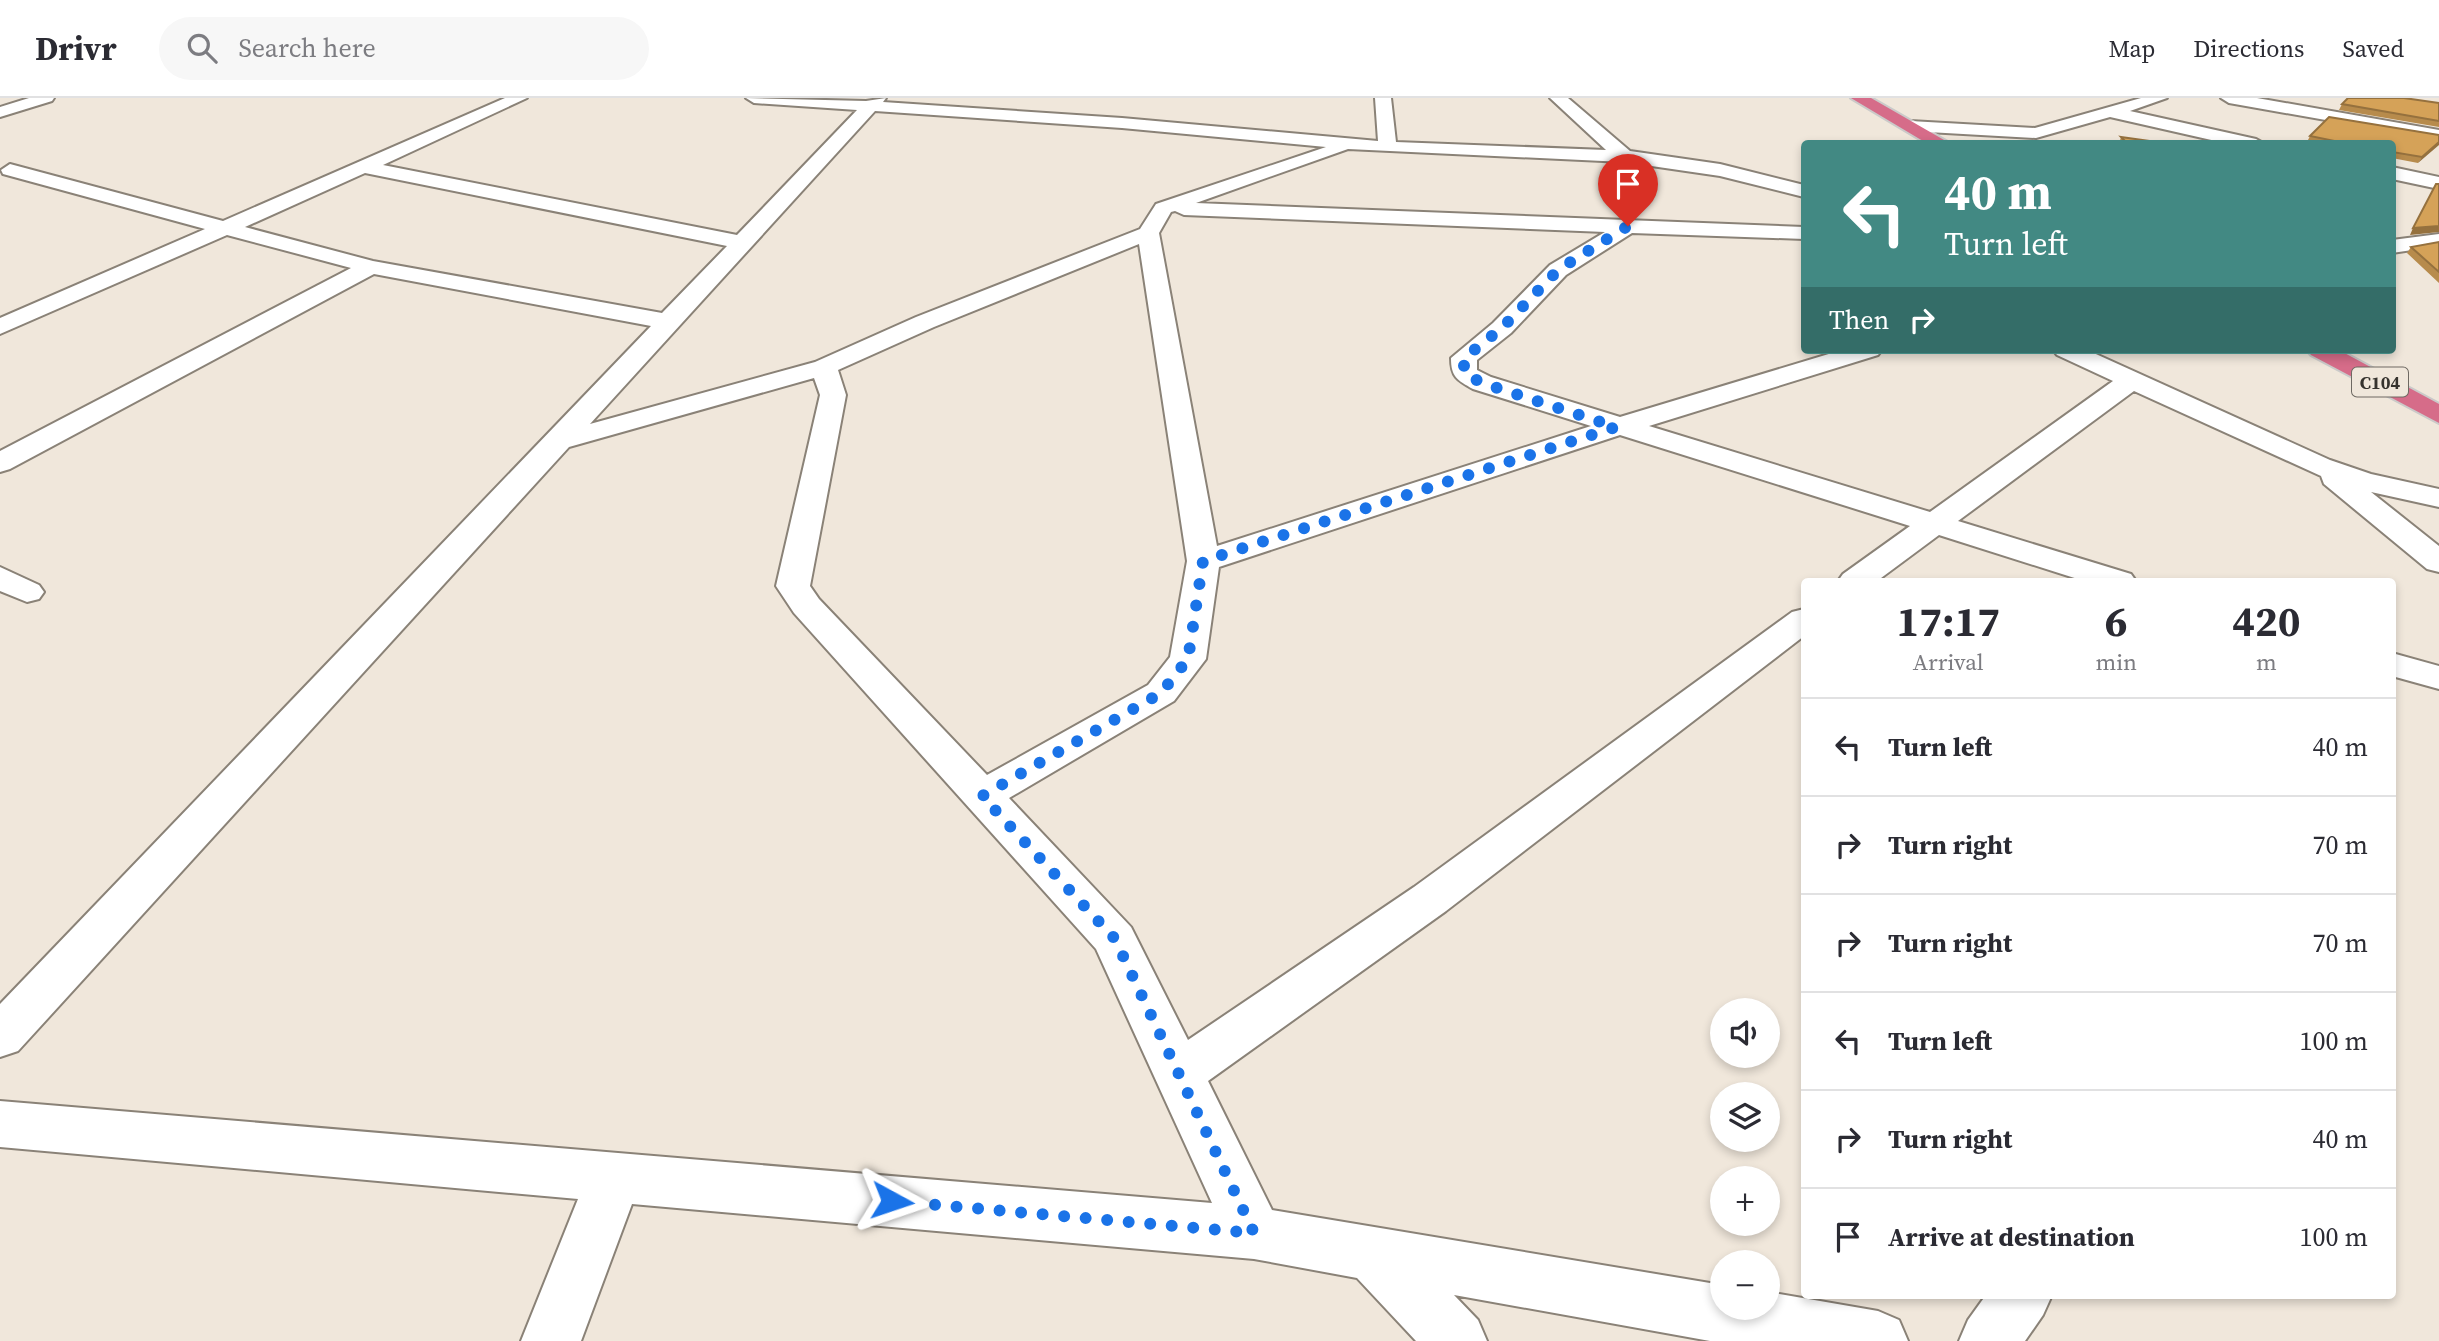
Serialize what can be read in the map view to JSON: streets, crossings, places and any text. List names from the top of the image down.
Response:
{
  "streets": {
    "highway": ["C104"]
  },
  "page": {
    "header": "Drivr",
    "search": "Search here",
    "nav": ["Map", "Directions", "Saved"],
    "turn": ["40 m", "Turn left"],
    "then": "Then",
    "eta": [
      "17:17",
      "Arrival",
      "6",
      "min",
      "420",
      "m"
    ],
    "list": [
      {
        "name": "Turn left",
        "value": "40 m"
      },
      {
        "name": "Turn right",
        "value": "70 m"
      },
      {
        "name": "Turn right",
        "value": "70 m"
      },
      {
        "name": "Turn left",
        "value": "100 m"
      },
      {
        "name": "Turn right",
        "value": "40 m"
      },
      {
        "name": "Arrive at destination",
        "value": "100 m"
      }
    ],
    "map_buttons": ["+", "−"]
  }
}
